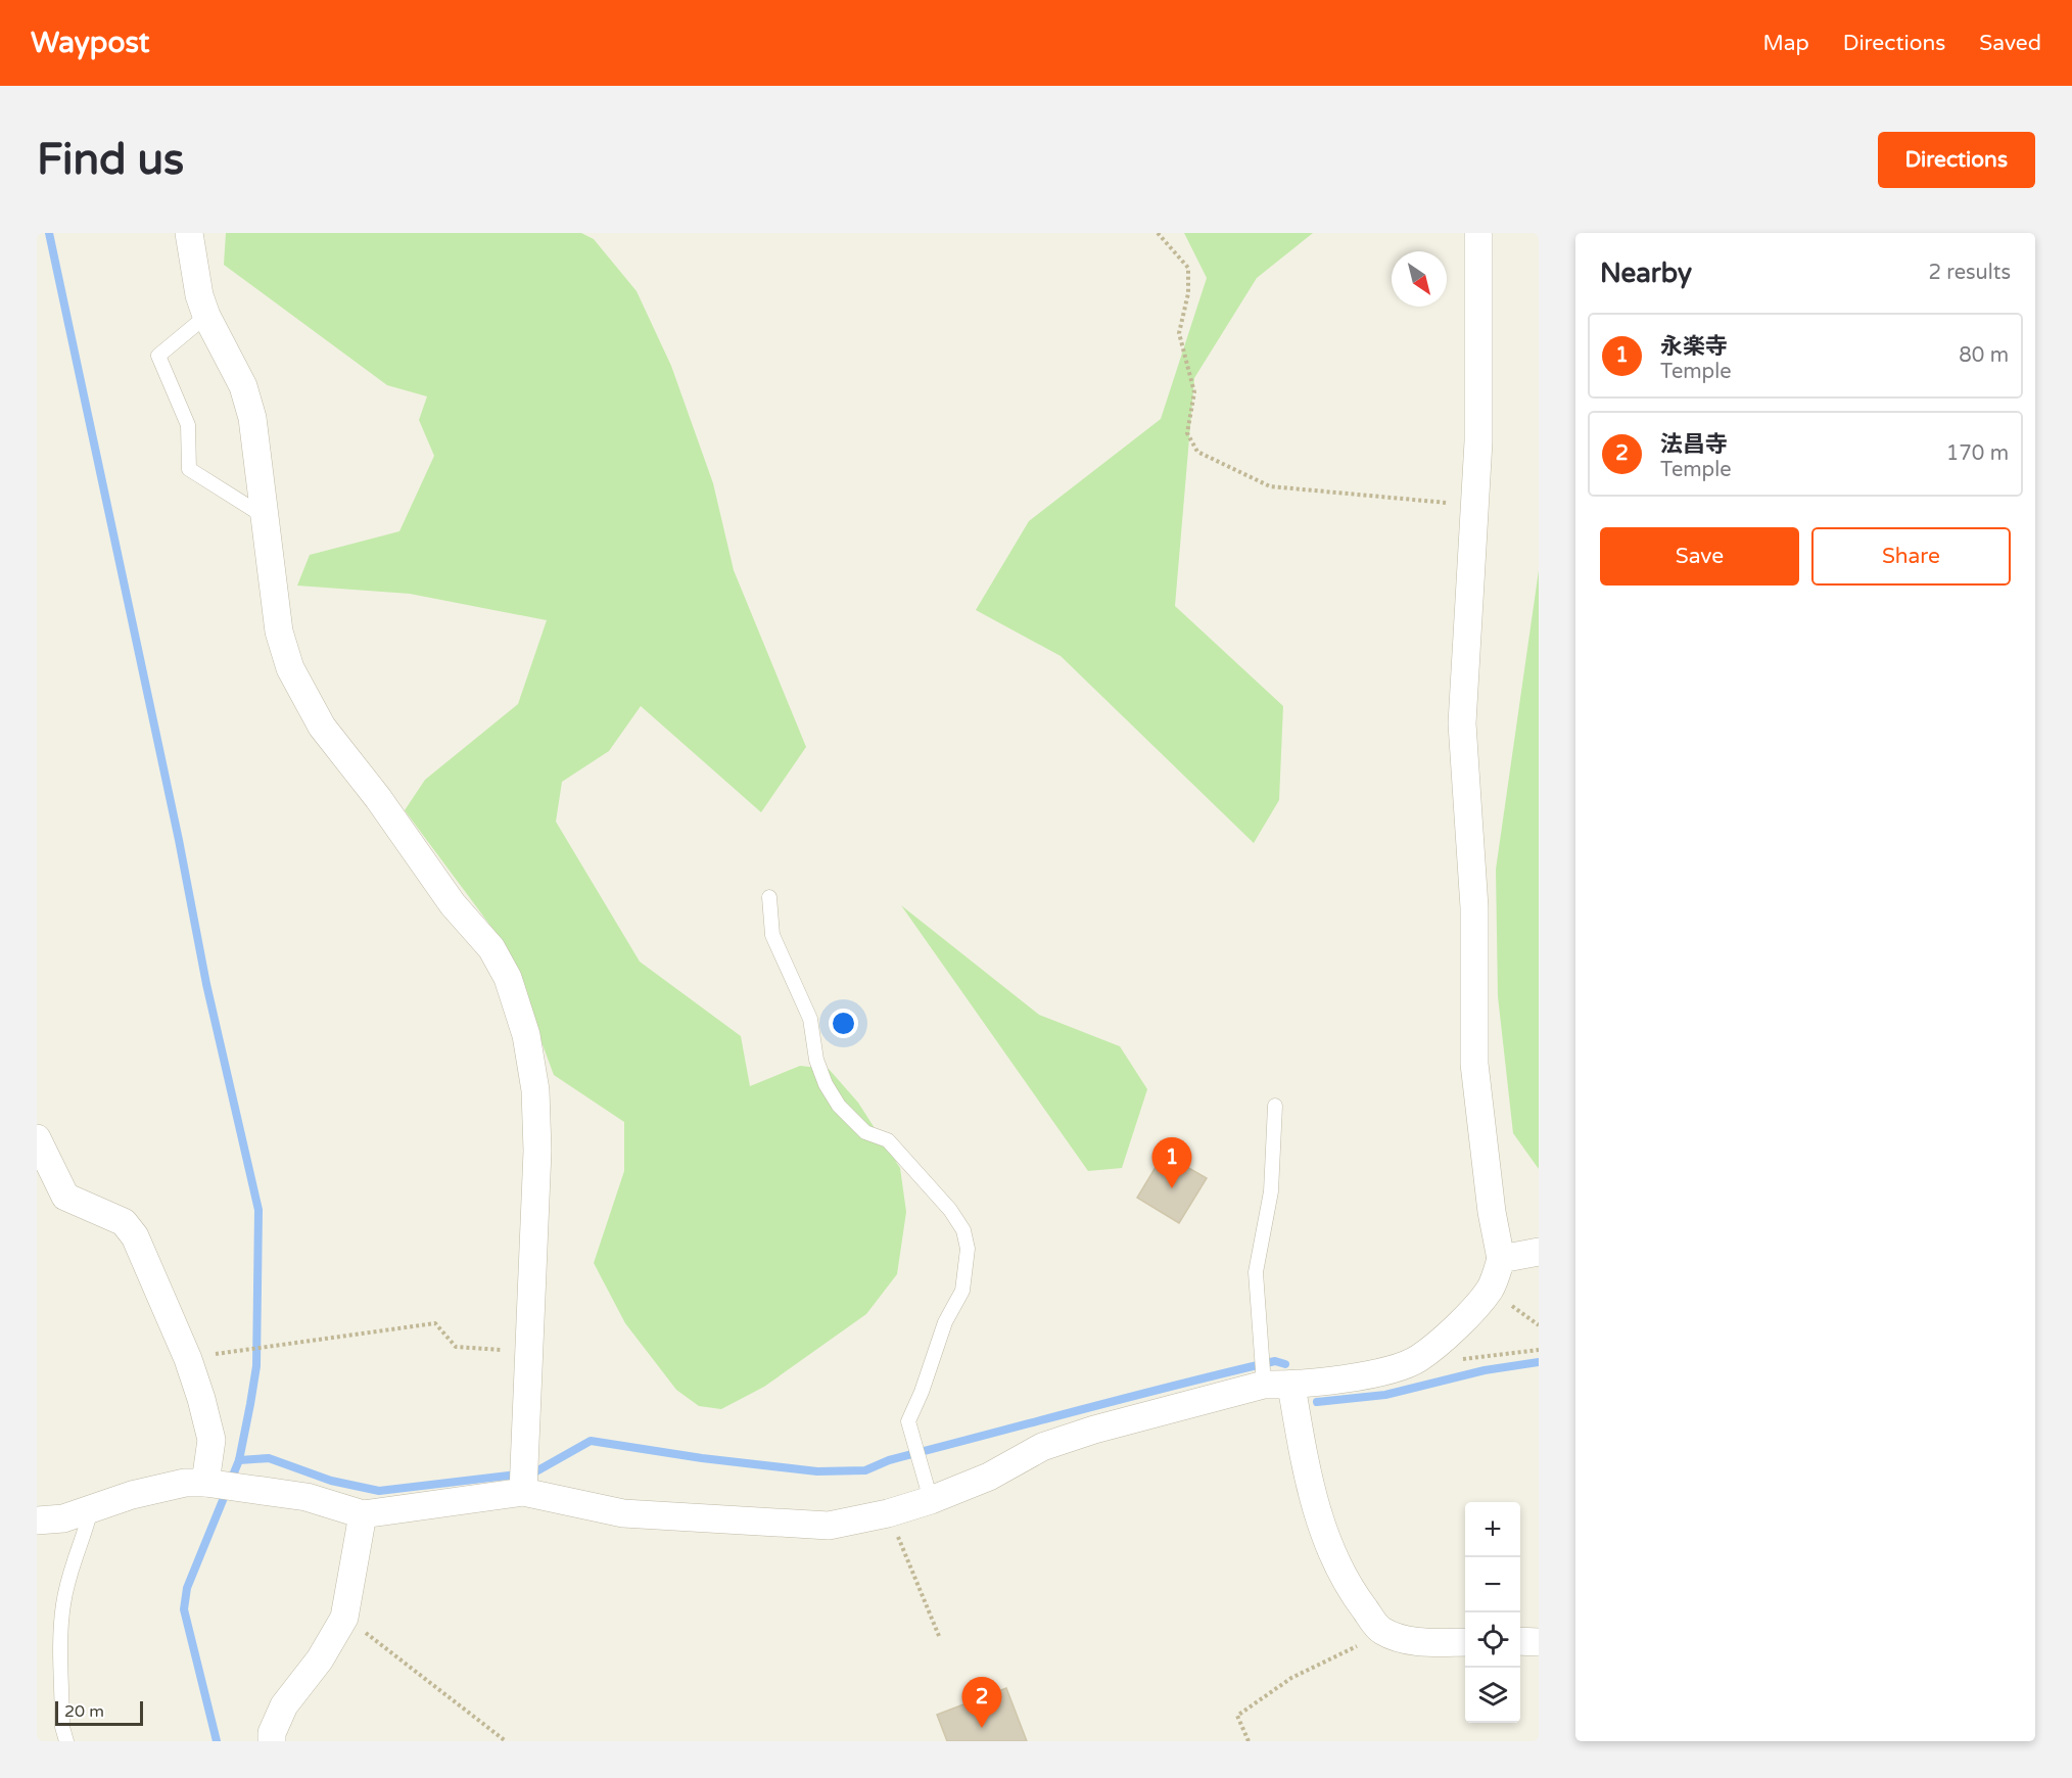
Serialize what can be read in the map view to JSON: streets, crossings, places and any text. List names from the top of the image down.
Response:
{
  "scale_bar": "20 m",
  "north": "bottom right",
  "page": {
    "header": "Waypost",
    "nav": ["Map", "Directions", "Saved"],
    "buttons": [
      "Directions",
      ["Save", "Share"]
    ],
    "title": "Find us",
    "heading": ["Nearby", "2 results"],
    "list": [
      {
        "mark": "1",
        "name": "永楽寺",
        "note": "Temple",
        "value": "80 m"
      },
      {
        "mark": "2",
        "name": "法昌寺",
        "note": "Temple",
        "value": "170 m"
      }
    ],
    "pins": ["1", "2"],
    "map_buttons": ["+", "−"],
    "scale": "20 m"
  }
}
